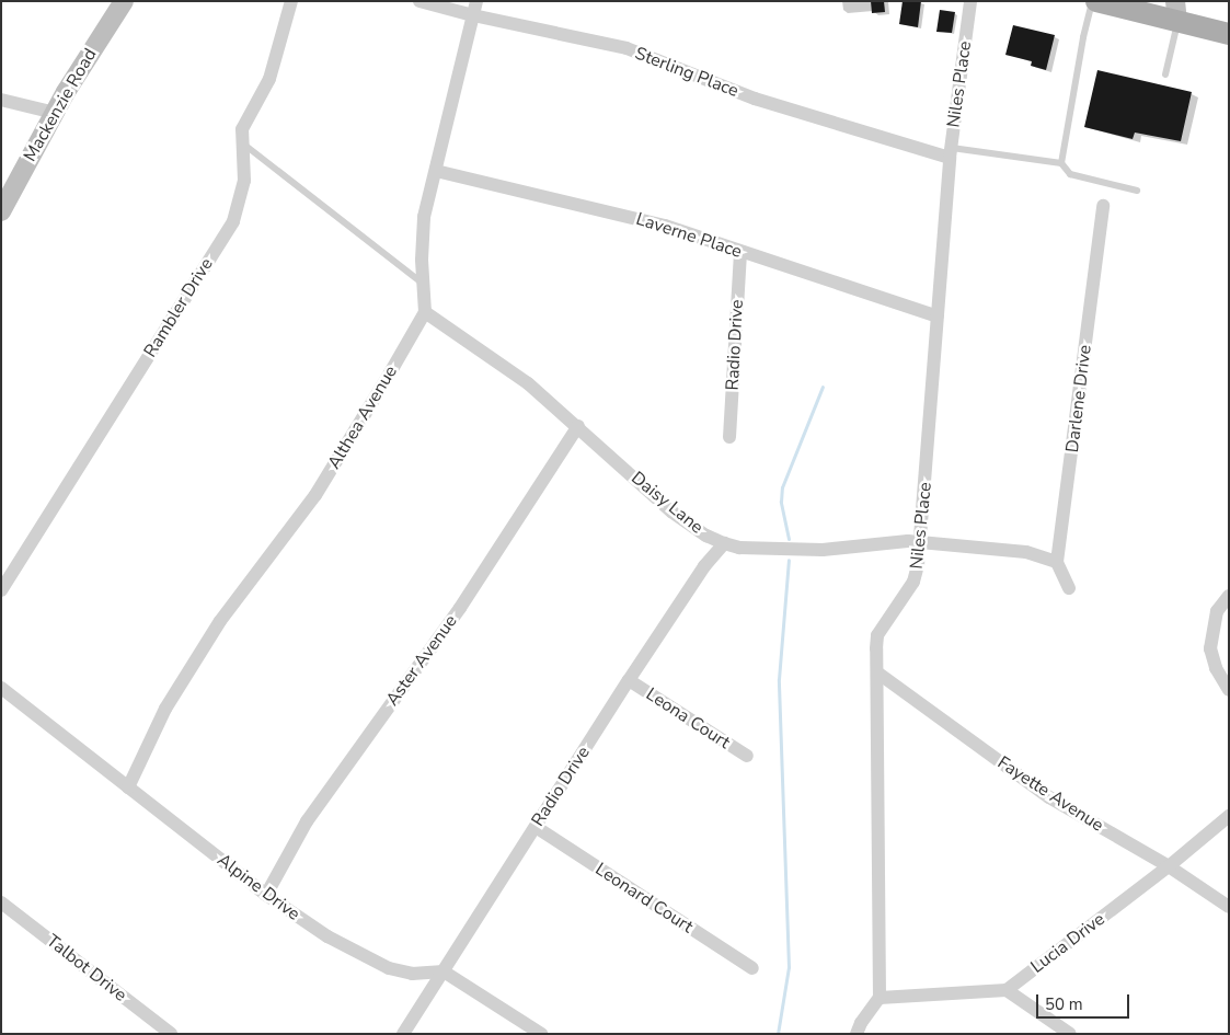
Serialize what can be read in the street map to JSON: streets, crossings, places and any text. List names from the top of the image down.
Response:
{
  "streets": {
    "main road": ["Mackenzie Road"],
    "street": [
      "Sterling Place",
      "Niles Place",
      "Laverne Place",
      "Rambler Drive",
      "Radio Drive",
      "Darlene Drive",
      "Althea Avenue",
      "Daisy Lane",
      "Aster Avenue",
      "Leona Court",
      "Fayette Avenue",
      "Alpine Drive",
      "Leonard Court",
      "Lucia Drive",
      "Talbot Drive"
    ]
  },
  "crossings": [
    ["Sterling Place", "Niles Place"],
    ["Niles Place", "Laverne Place"],
    ["Niles Place", "Daisy Lane"],
    ["Niles Place", "Fayette Avenue"],
    ["Laverne Place", "Radio Drive"],
    ["Radio Drive", "Daisy Lane"],
    ["Radio Drive", "Leona Court"],
    ["Radio Drive", "Alpine Drive"],
    ["Radio Drive", "Leonard Court"],
    ["Darlene Drive", "Daisy Lane"],
    ["Althea Avenue", "Daisy Lane"],
    ["Althea Avenue", "Alpine Drive"],
    ["Daisy Lane", "Aster Avenue"],
    ["Aster Avenue", "Alpine Drive"],
    ["Fayette Avenue", "Lucia Drive"]
  ],
  "scale_bar": "50 m"
}
